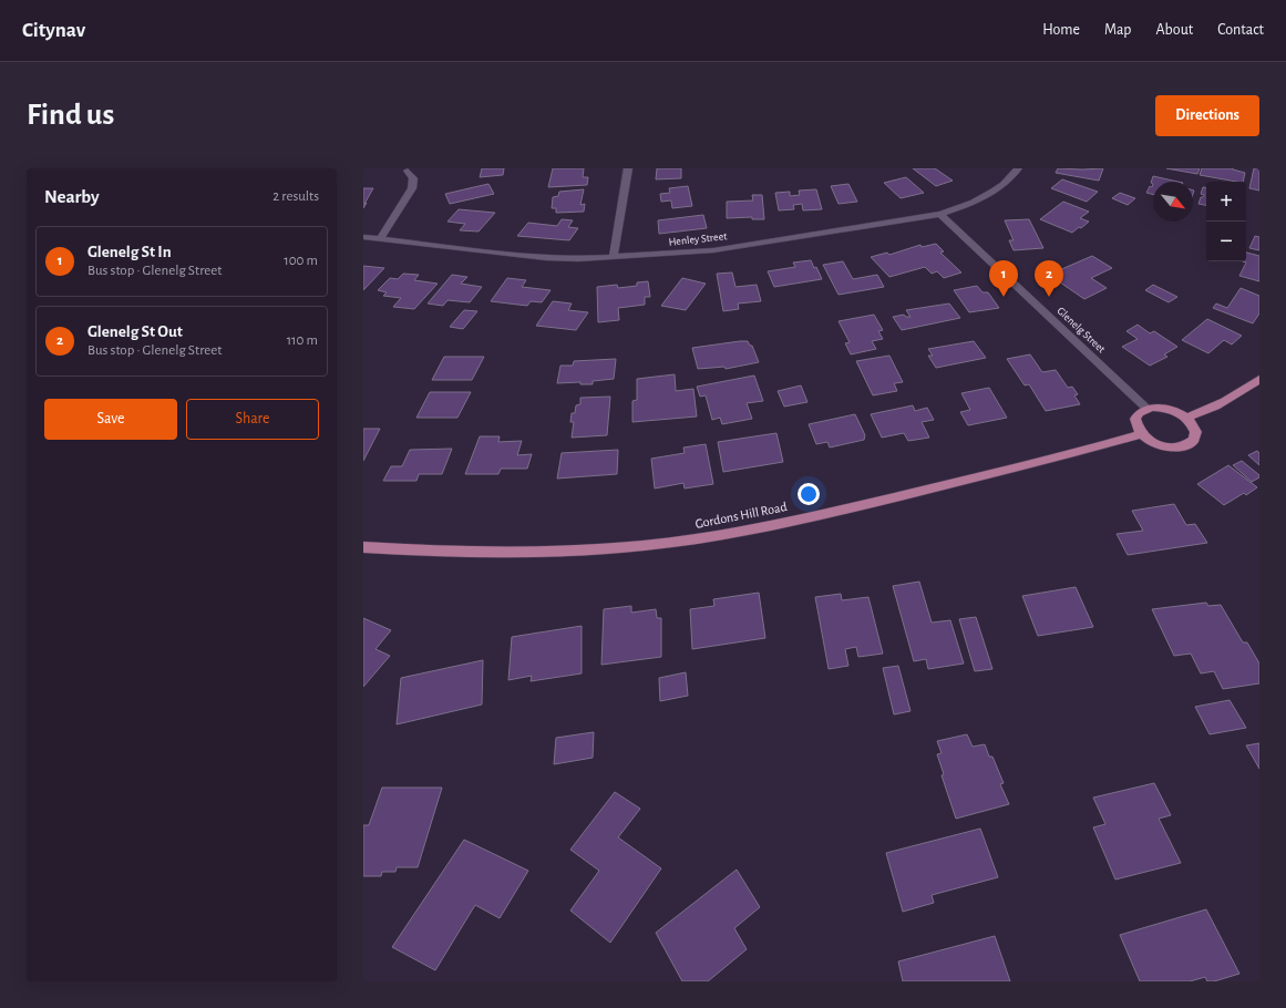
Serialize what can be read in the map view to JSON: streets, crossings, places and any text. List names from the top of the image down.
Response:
{
  "streets": {
    "main road": ["Gordons Hill Road"],
    "street": ["Henley Street", "Glenelg Street"]
  },
  "crossings": [
    ["Henley Street", "Glenelg Street"],
    ["Glenelg Street", "Gordons Hill Road"]
  ],
  "north": "bottom right",
  "page": {
    "header": "Citynav",
    "nav": [
      "Home",
      "Map",
      "About",
      "Contact"
    ],
    "buttons": [
      "Directions",
      ["Save", "Share"]
    ],
    "title": "Find us",
    "heading": ["Nearby", "2 results"],
    "map_buttons": ["+", "−"],
    "list": [
      {
        "mark": "1",
        "name": "Glenelg St In",
        "note": "Bus stop · Glenelg Street",
        "value": "100 m"
      },
      {
        "mark": "2",
        "name": "Glenelg St Out",
        "note": "Bus stop · Glenelg Street",
        "value": "110 m"
      }
    ],
    "pins": ["1", "2"]
  }
}
